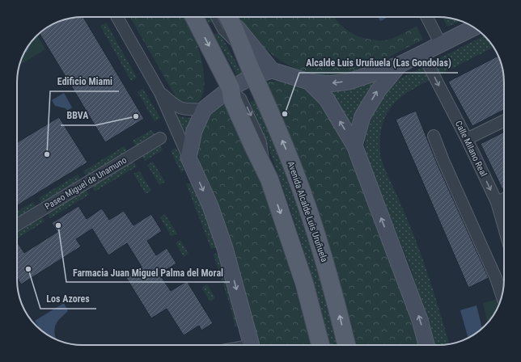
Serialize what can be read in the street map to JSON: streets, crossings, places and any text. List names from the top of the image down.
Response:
{
  "streets": {
    "main road": ["Avenida Alcalde Luis Uruñuela"],
    "street": ["Calle Milano Real", "Paseo Miguel de Unamuno"]
  },
  "places": [
    "Alcalde Luis Uruñuela (Las Gondolas)",
    "BBVA",
    "Edificio Miami",
    "Farmacia Juan Miguel Palma del Moral",
    "Los Azores"
  ]
}
